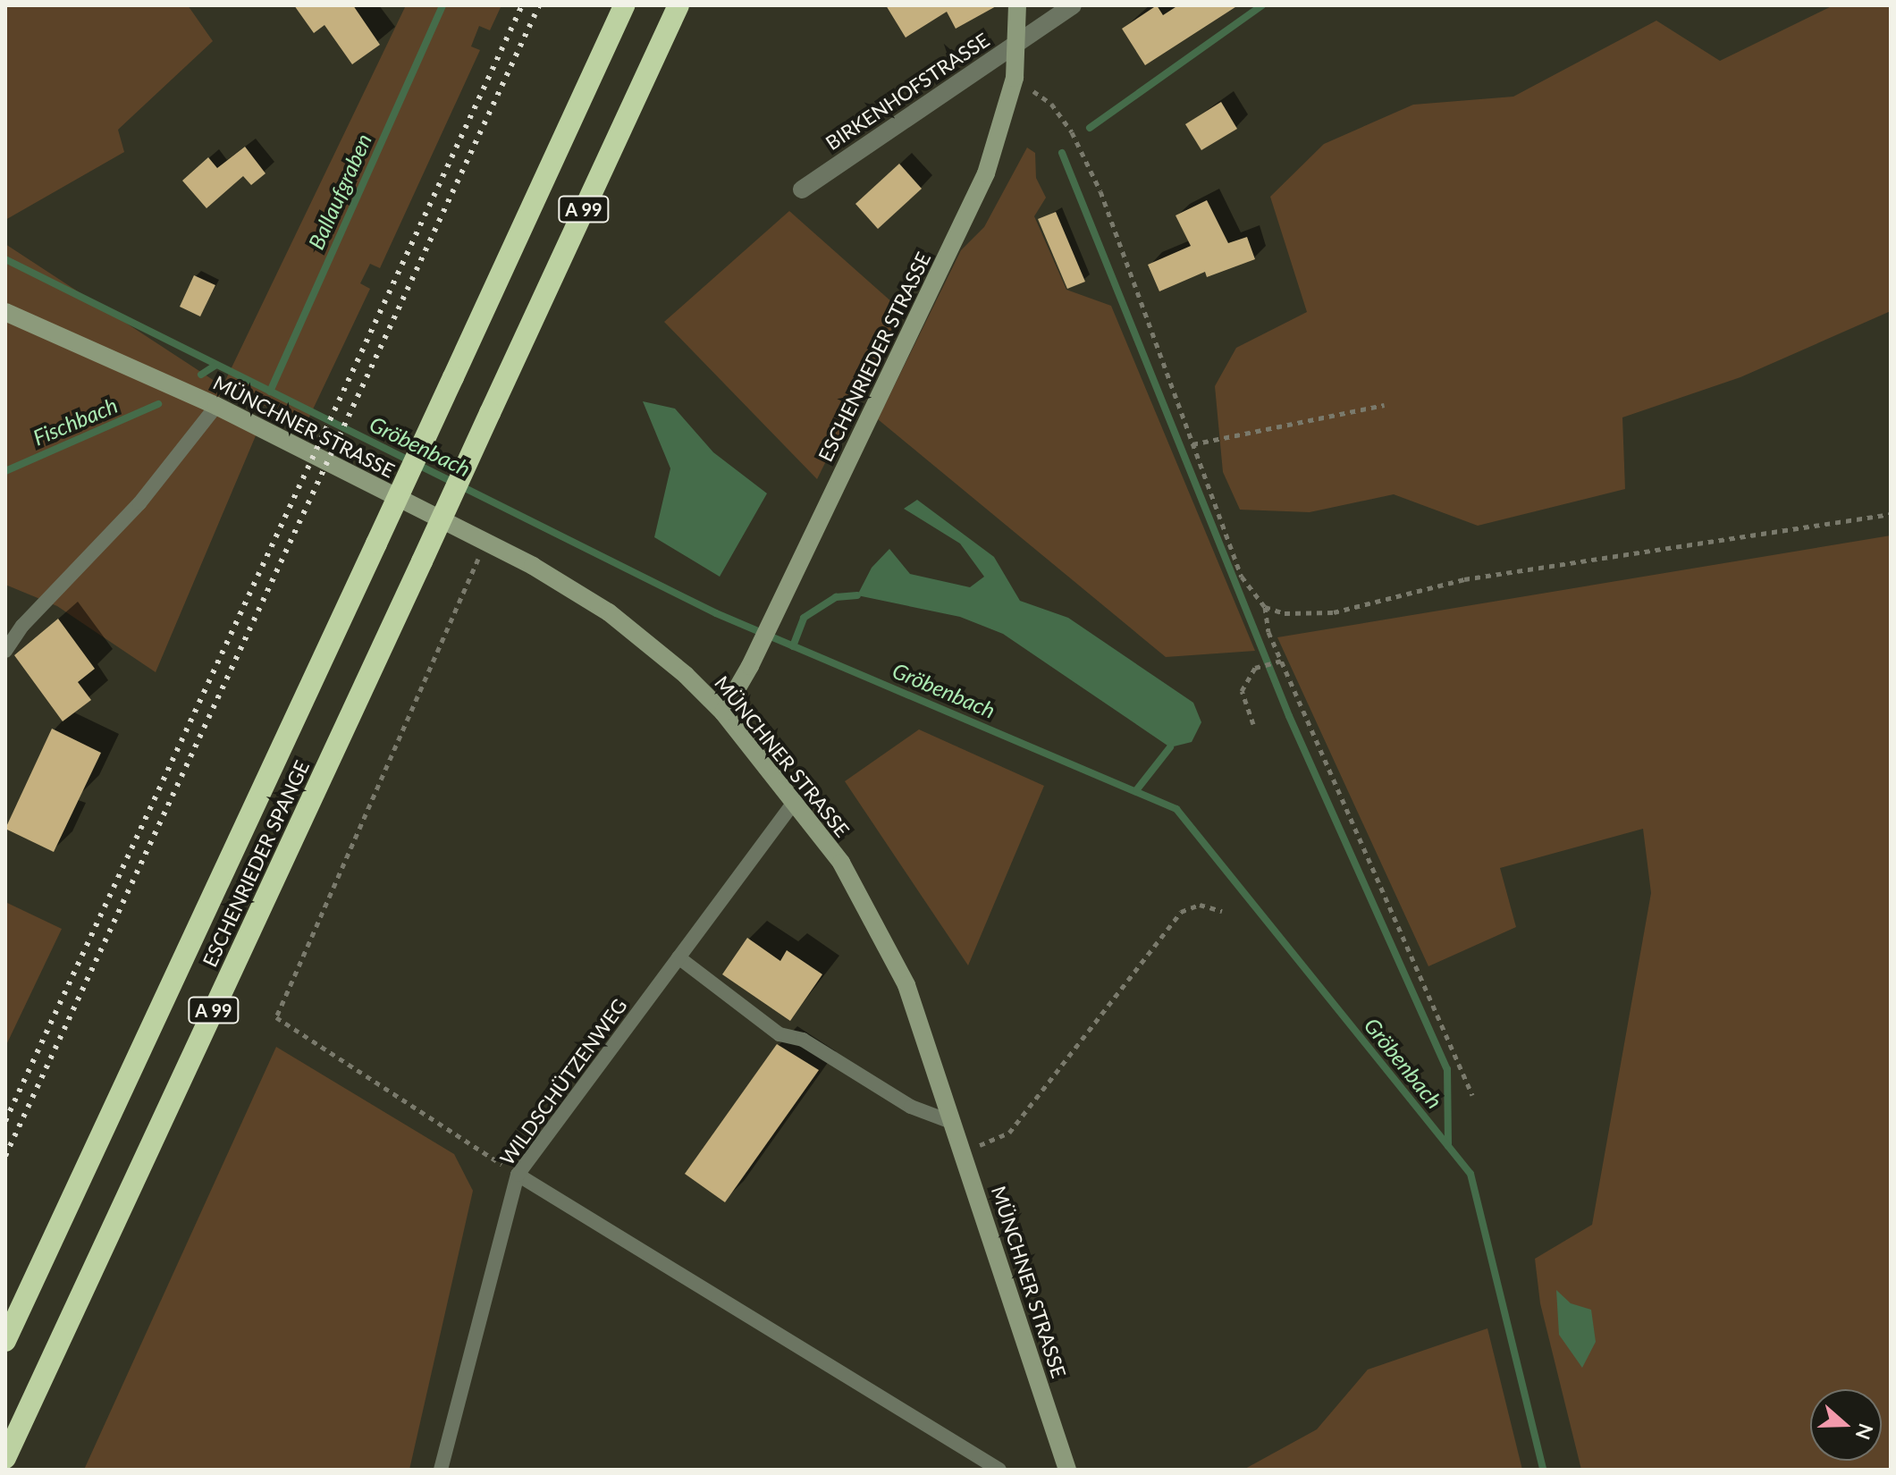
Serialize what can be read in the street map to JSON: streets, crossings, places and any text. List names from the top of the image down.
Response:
{
  "streets": {
    "highway": ["A 99", "ESCHENRIEDER SPANGE"],
    "street": ["BIRKENHOFSTRASSE", "ESCHENRIEDER STRASSE", "MÜNCHNER STRASSE"],
    "lane": ["WILDSCHÜTZENWEG"]
  },
  "crossings": [
    ["BIRKENHOFSTRASSE", "ESCHENRIEDER STRASSE"],
    ["ESCHENRIEDER STRASSE", "MÜNCHNER STRASSE"],
    ["MÜNCHNER STRASSE", "WILDSCHÜTZENWEG"]
  ],
  "water": ["Ballaufgraben", "Fischbach", "Gröbenbach"],
  "north": "right"
}
